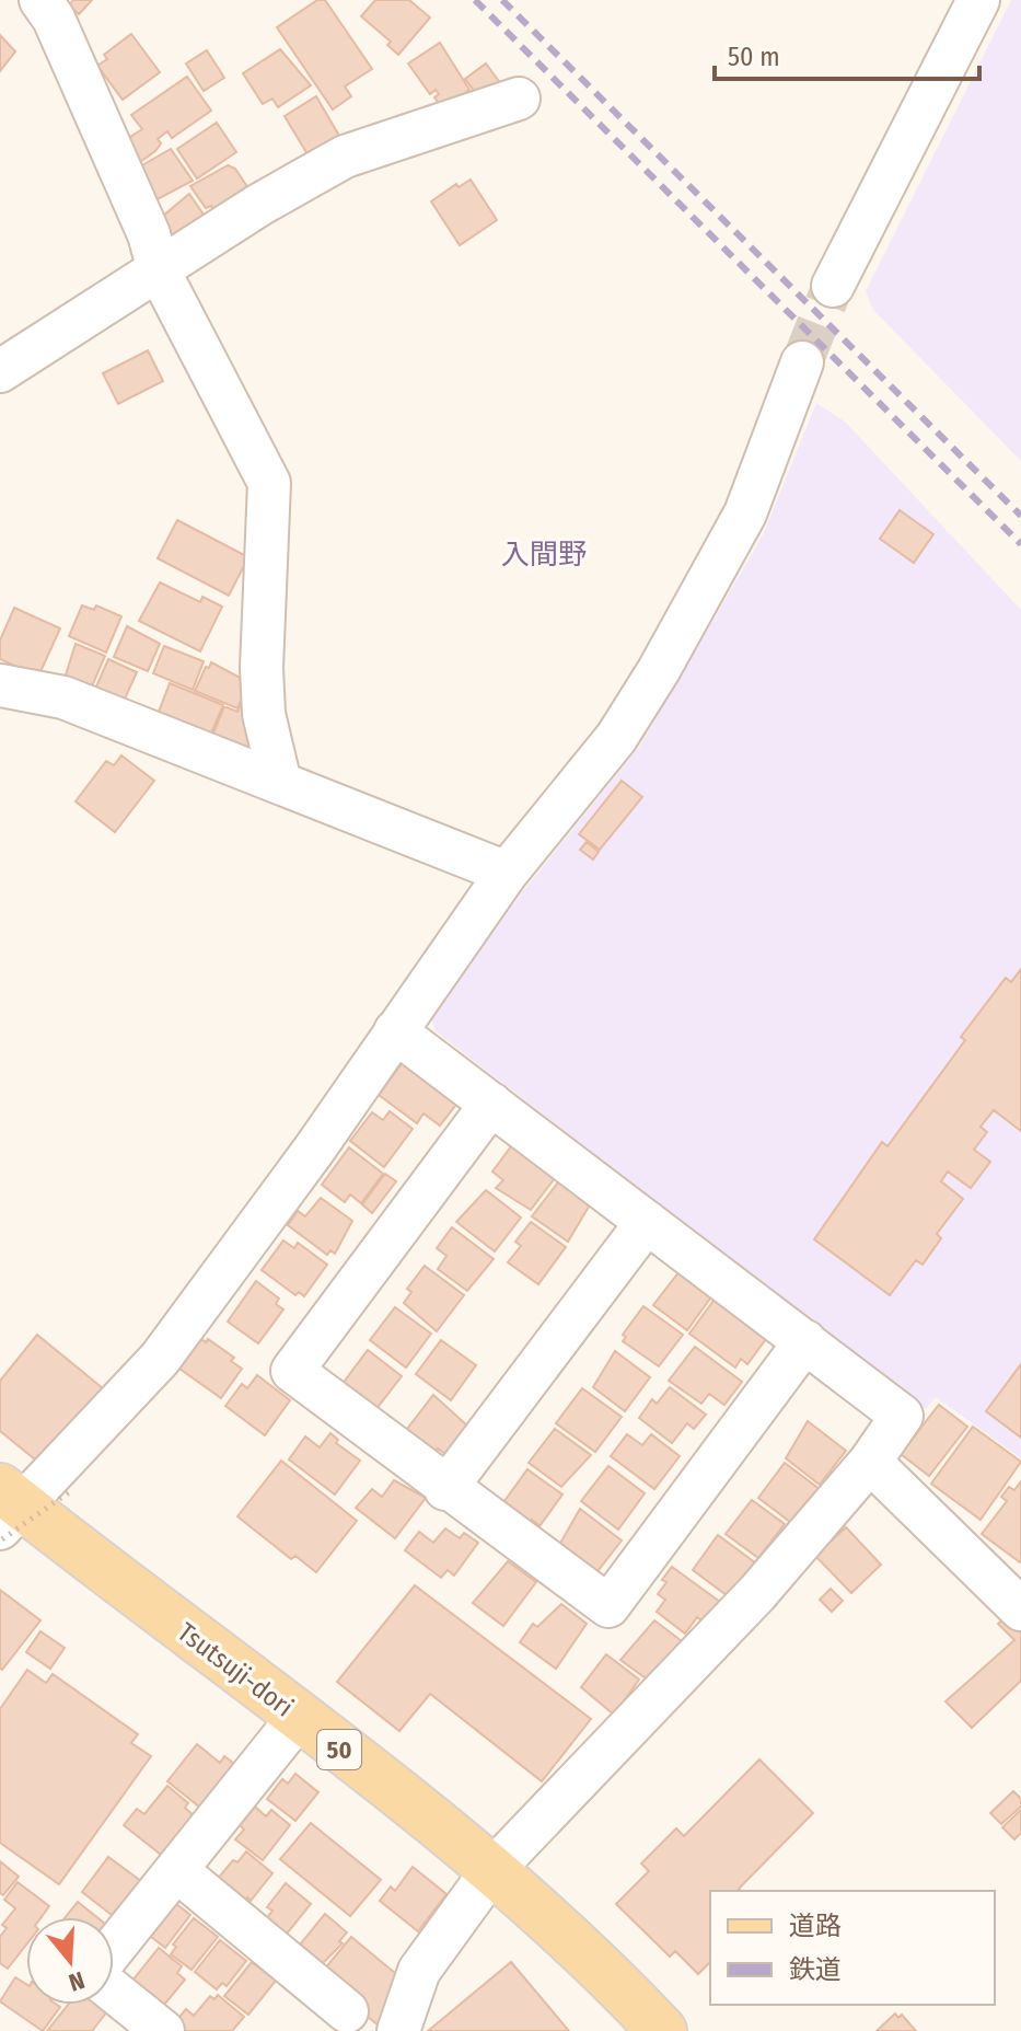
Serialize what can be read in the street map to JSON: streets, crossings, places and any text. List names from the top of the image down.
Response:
{
  "streets": {
    "main road": ["Tsutsuji-dori", "50"]
  },
  "districts": ["入間野"],
  "legend": ["道路", "鉄道"],
  "scale_bar": "50 m",
  "north": "bottom"
}
